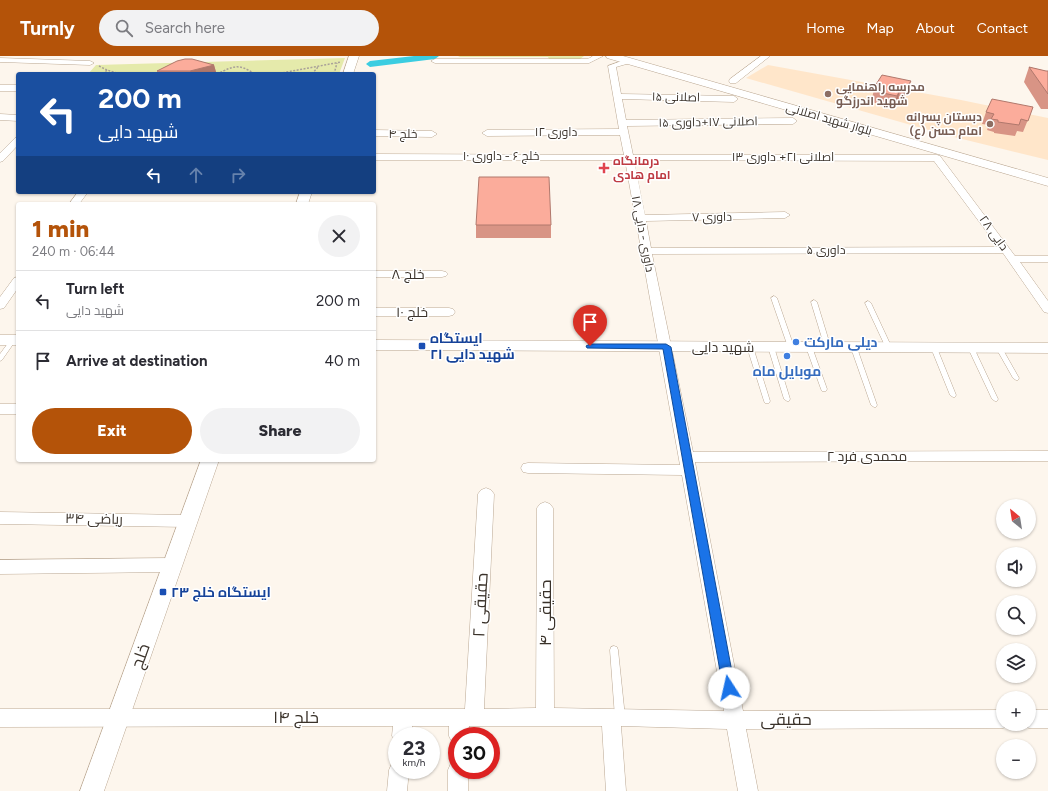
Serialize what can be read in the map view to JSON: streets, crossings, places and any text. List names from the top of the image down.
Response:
{
  "streets": {
    "main road": ["بلوار شهید اصلانی"],
    "street": [
      "اصلانی ۱۵",
      "اصلانی ۱۷+داوری ۱۵",
      "داوری ۱۲",
      "خلج ۴",
      "خلج ۶ - داوری ۱۰",
      "اصلانی ۲۱+ داوری ۱۳",
      "داوری ۷",
      "دایی ۲۸",
      "داوری - دایی ۱۸",
      "داوری ۵",
      "خلج ۸",
      "خلج ۱۰",
      "شهید دایی",
      "محمدی فرد ۲",
      "ریاضی ۳۴",
      "حقیقی ۲",
      "حقیقی ۴",
      "خلج",
      "خلج ۱۴",
      "حقیقی"
    ]
  },
  "crossings": [
    ["اصلانی ۱۵", "داوری - دایی ۱۸"],
    ["بلوار شهید اصلانی", "داوری - دایی ۱۸"],
    ["اصلانی ۱۷+داوری ۱۵", "داوری ۱۲"],
    ["اصلانی ۱۷+داوری ۱۵", "داوری - دایی ۱۸"],
    ["داوری ۱۲", "داوری - دایی ۱۸"],
    ["خلج ۶ - داوری ۱۰", "اصلانی ۲۱+ داوری ۱۳"],
    ["خلج ۶ - داوری ۱۰", "داوری - دایی ۱۸"],
    ["اصلانی ۲۱+ داوری ۱۳", "دایی ۲۸"],
    ["اصلانی ۲۱+ داوری ۱۳", "داوری - دایی ۱۸"],
    ["داوری ۷", "داوری - دایی ۱۸"],
    ["دایی ۲۸", "داوری ۵"],
    ["داوری - دایی ۱۸", "داوری ۵"],
    ["داوری - دایی ۱۸", "شهید دایی"],
    ["داوری - دایی ۱۸", "محمدی فرد ۲"],
    ["داوری - دایی ۱۸", "حقیقی"],
    ["ریاضی ۳۴", "خلج"],
    ["حقیقی ۲", "خلج ۱۴"],
    ["حقیقی ۲", "حقیقی"],
    ["حقیقی ۴", "حقیقی"],
    ["خلج", "خلج ۱۴"],
    ["خلج ۱۴", "حقیقی"]
  ],
  "places": {
    "other": [
      "مدرسه راهنمایی شهید اندرزگو",
      "دبستان پسرانه امام حسن (ع)",
      "دیلی مارکت",
      "موبایل ماه"
    ],
    "health": ["درمانگاه امام هادی"],
    "transit": ["ایستگاه شهید دایی ۲۱", "ایستگاه خلج ۲۳"]
  },
  "north": "top left",
  "page": {
    "header": "Turnly",
    "search": "Search here",
    "nav": [
      "Home",
      "Map",
      "About",
      "Contact"
    ],
    "turn": ["200 m", "شهید دایی"],
    "heading": ["1 min", "240 m · 06:44"],
    "list": [
      {
        "name": "Turn left",
        "note": "شهید دایی",
        "value": "200 m"
      },
      {
        "name": "Arrive at destination",
        "value": "40 m"
      }
    ],
    "buttons": ["Exit", "Share"],
    "map_buttons": ["+", "−"],
    "speed": "23 km/h",
    "limit": "30"
  }
}
